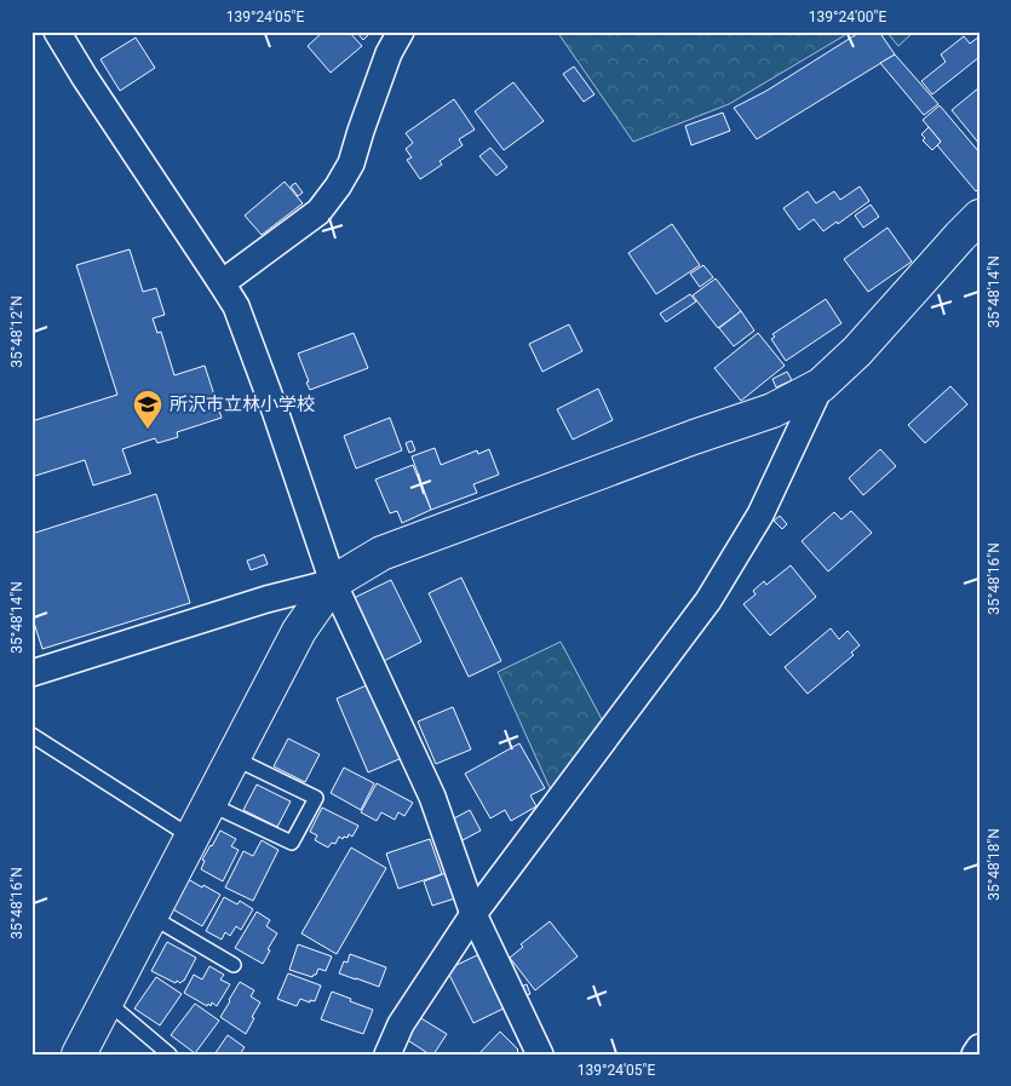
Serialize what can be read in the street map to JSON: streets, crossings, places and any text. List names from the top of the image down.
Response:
{
  "places": {
    "school or university": ["所沢市立林小学校"]
  },
  "coordinates": [
    "139°24'05\"E",
    "139°24'00\"E",
    "35°48'14\"N",
    "35°48'12\"N",
    "35°48'16\"N",
    "35°48'18\"N"
  ]
}
